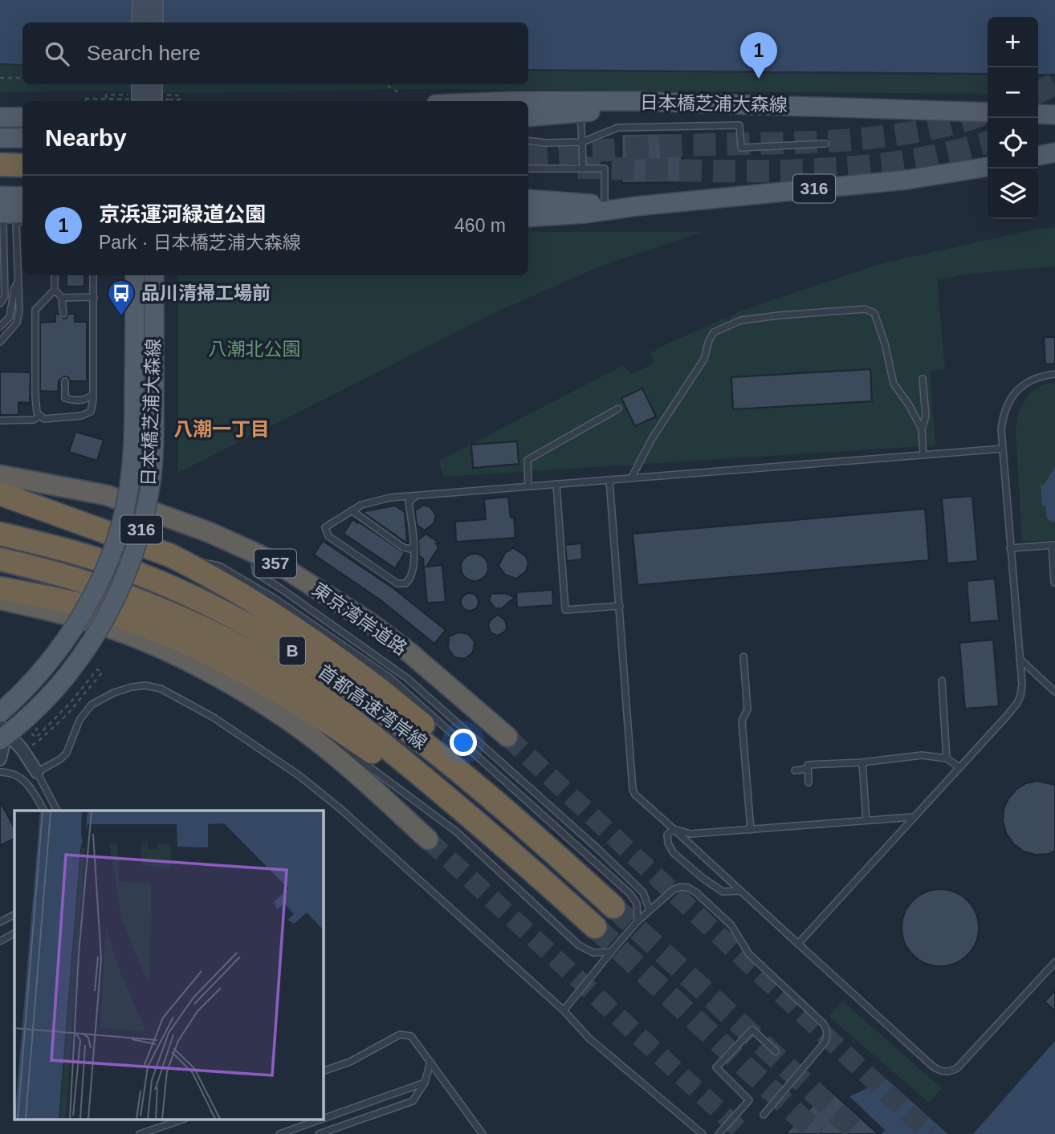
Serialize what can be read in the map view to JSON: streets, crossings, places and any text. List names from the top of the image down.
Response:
{
  "streets": {
    "highway": [
      "357",
      "東京湾岸道路",
      "B",
      "首都高速湾岸線"
    ],
    "main road": ["日本橋芝浦大森線", "316"]
  },
  "districts": ["八潮一丁目"],
  "parks": ["八潮北公園"],
  "places": {
    "bus stop": ["品川清掃工場前"]
  },
  "page": {
    "map_buttons": ["+", "−"],
    "search": "Search here",
    "pins": "1",
    "heading": "Nearby",
    "list": [
      {
        "mark": "1",
        "name": "京浜運河緑道公園",
        "note": "Park · 日本橋芝浦大森線",
        "value": "460 m"
      }
    ]
  }
}
